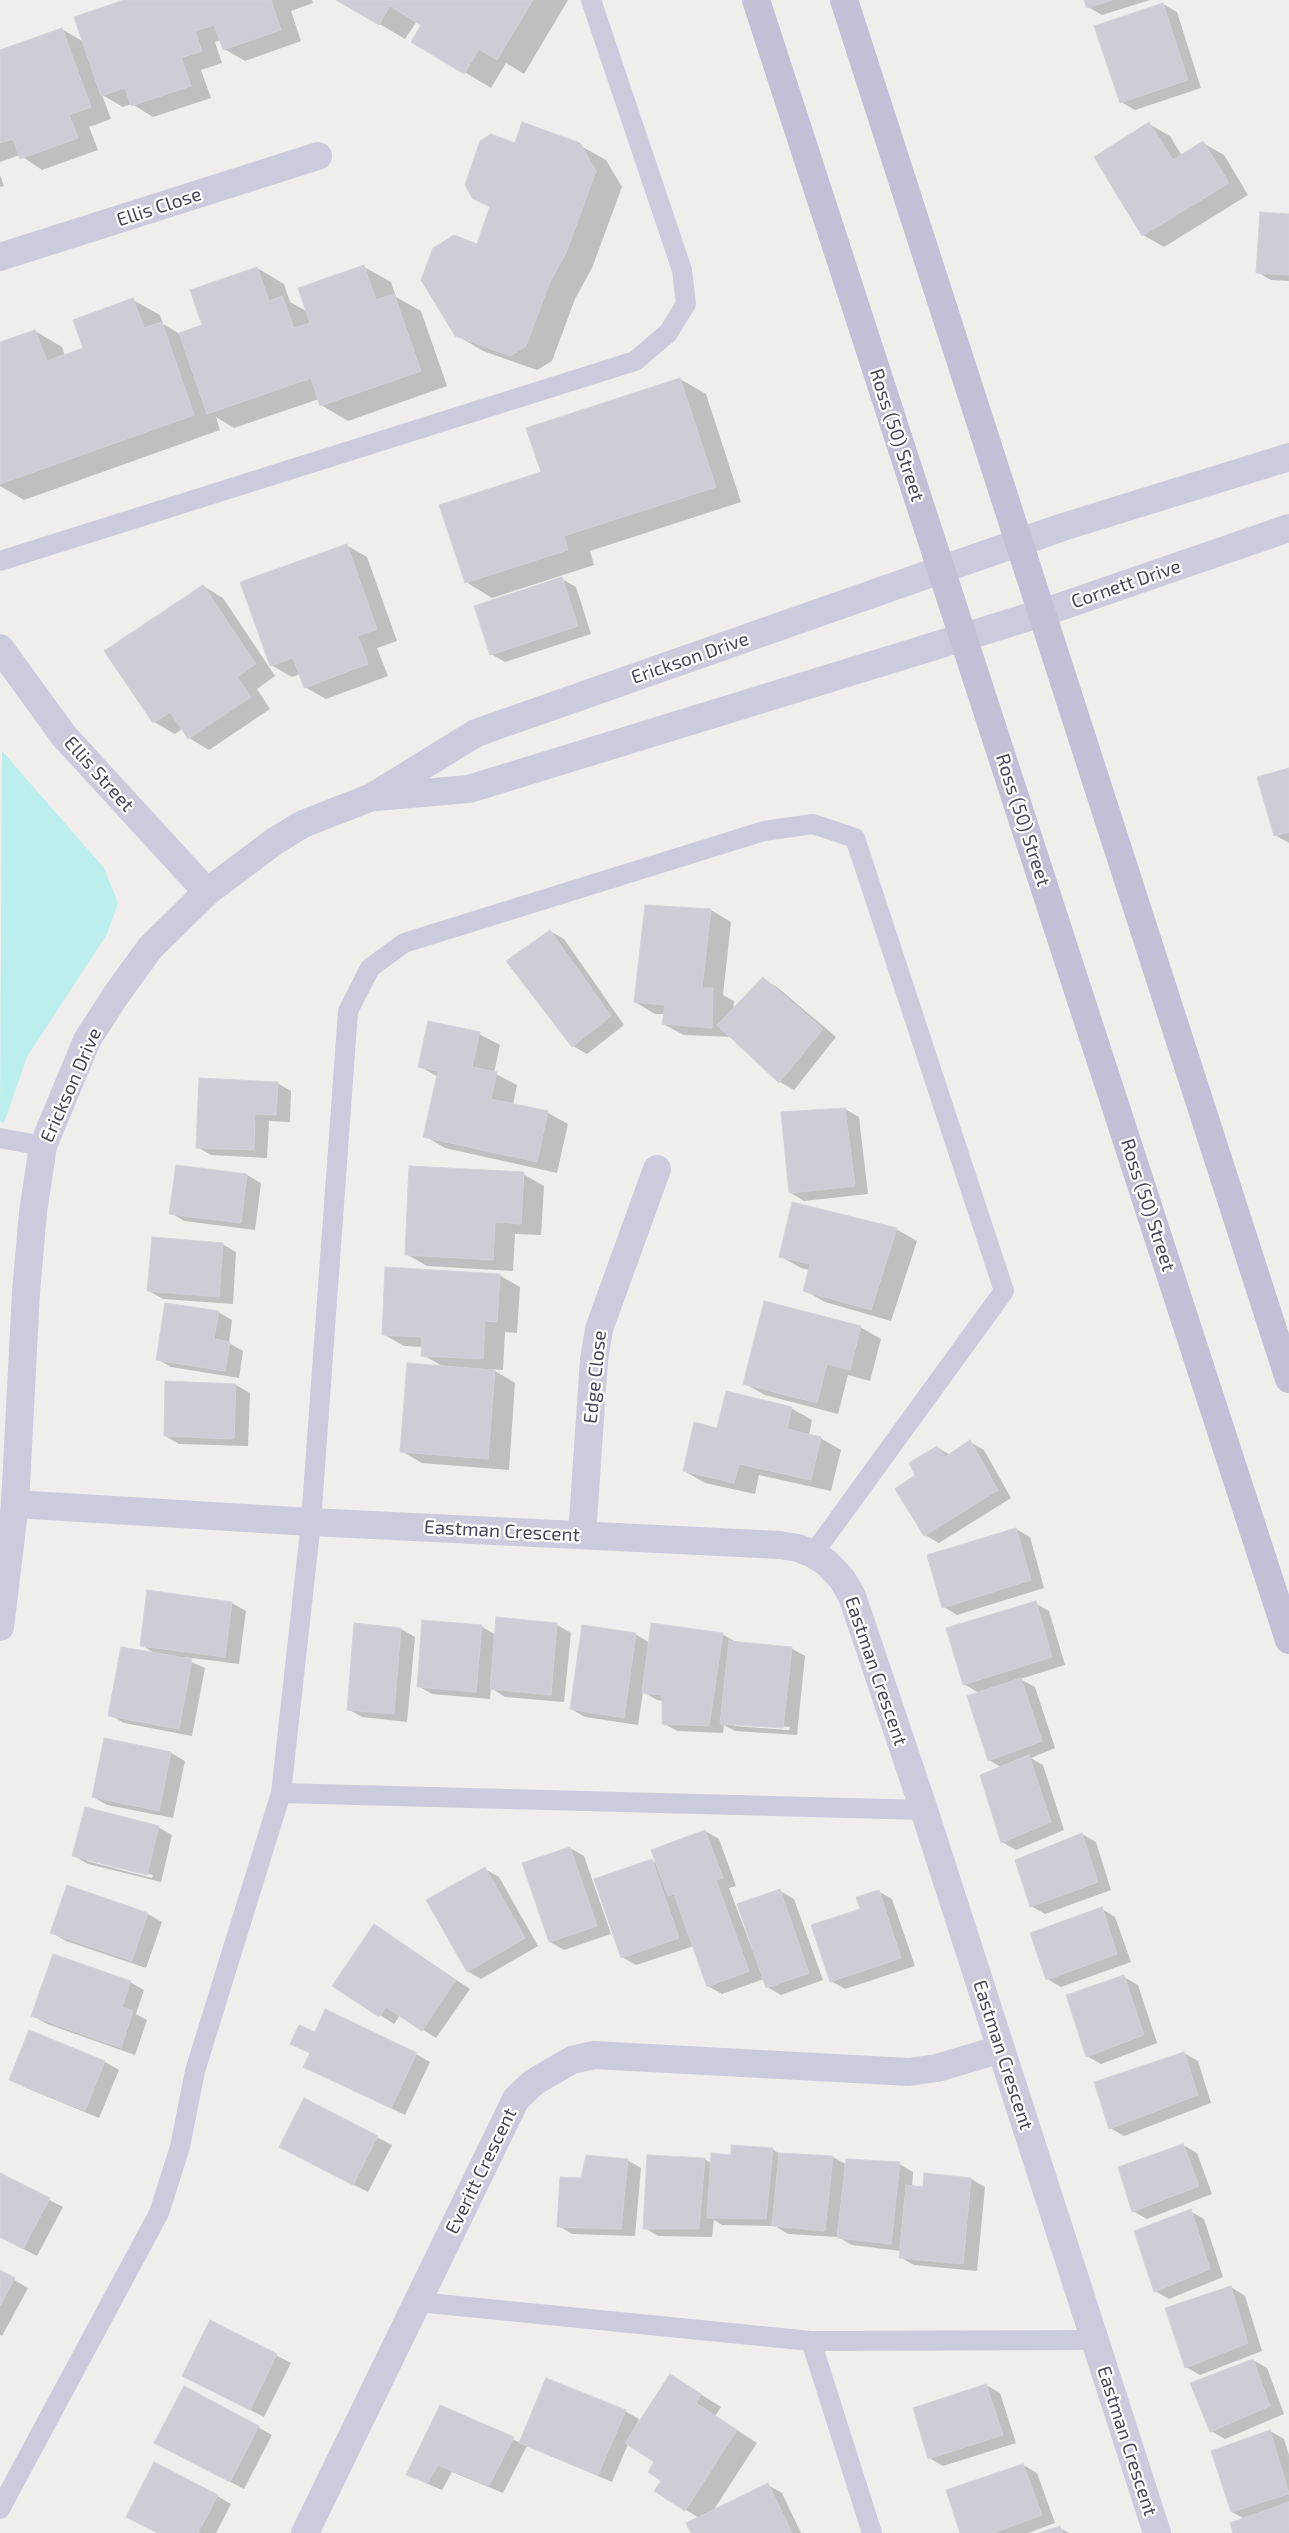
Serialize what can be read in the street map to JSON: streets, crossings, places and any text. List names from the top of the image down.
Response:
{
  "streets": {
    "main road": ["Ross (50) Street"],
    "street": [
      "Ellis Close",
      "Cornett Drive",
      "Erickson Drive",
      "Ellis Street",
      "Edge Close",
      "Eastman Crescent",
      "Everitt Crescent"
    ]
  },
  "crossings": [
    ["Ross (50) Street", "Cornett Drive"],
    ["Ross (50) Street", "Erickson Drive"],
    ["Cornett Drive", "Erickson Drive"],
    ["Erickson Drive", "Ellis Street"],
    ["Erickson Drive", "Eastman Crescent"],
    ["Edge Close", "Eastman Crescent"],
    ["Eastman Crescent", "Everitt Crescent"]
  ]
}
